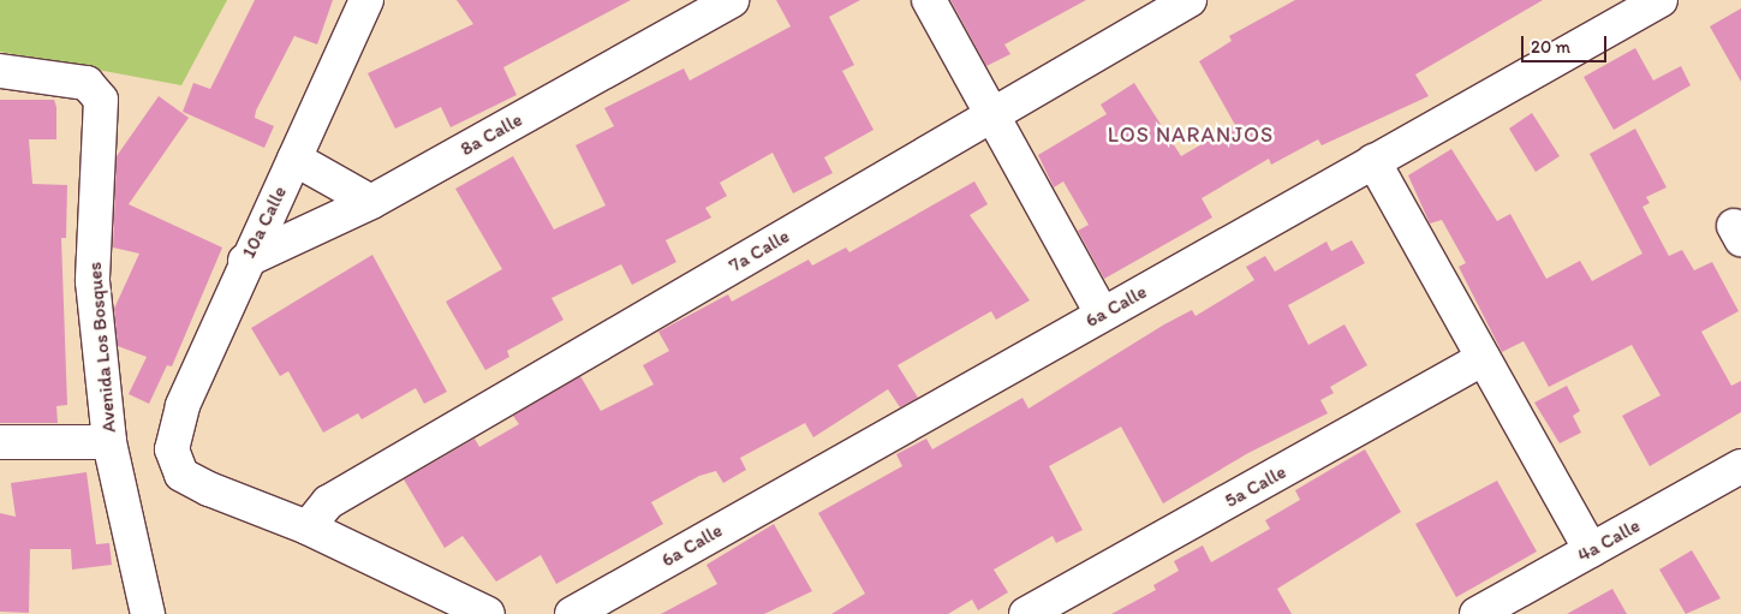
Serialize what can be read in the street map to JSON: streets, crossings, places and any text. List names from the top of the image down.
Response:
{
  "streets": {
    "street": [
      "8a Calle",
      "10a Calle",
      "7a Calle",
      "6a Calle",
      "Avenida Los Bosques",
      "5a Calle",
      "4a Calle"
    ]
  },
  "crossings": [
    ["8a Calle", "10a Calle"],
    ["10a Calle", "7a Calle"]
  ],
  "districts": ["LOS NARANJOS"],
  "scale_bar": "20 m"
}
